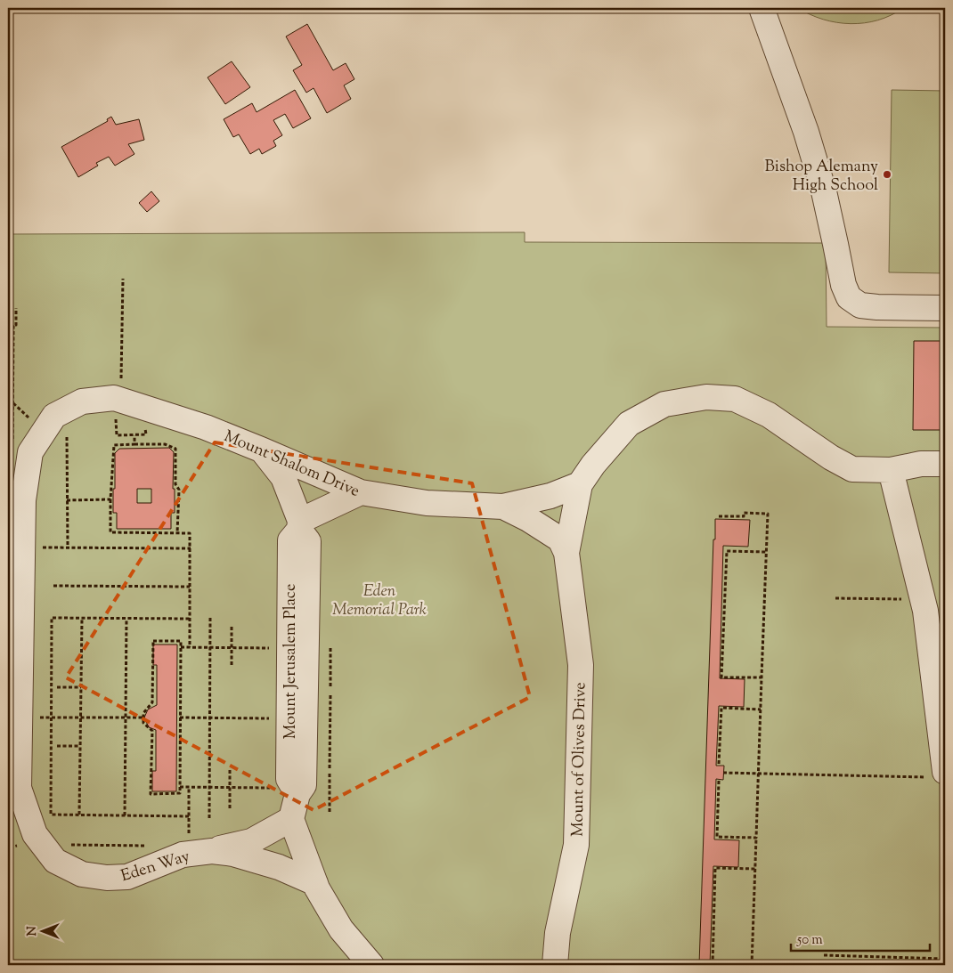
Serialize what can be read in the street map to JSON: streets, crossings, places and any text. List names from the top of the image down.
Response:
{
  "streets": {
    "street": [
      "Mount Shalom Drive",
      "Mount Jerusalem Place",
      "Mount of Olives Drive",
      "Eden Way"
    ]
  },
  "crossings": [
    ["Mount Shalom Drive", "Mount Jerusalem Place"],
    ["Mount Shalom Drive", "Mount of Olives Drive"],
    ["Mount Shalom Drive", "Eden Way"]
  ],
  "parks": ["Eden Memorial Park"],
  "places": ["Bishop Alemany High School"],
  "scale_bar": "50 m",
  "north": "left"
}
